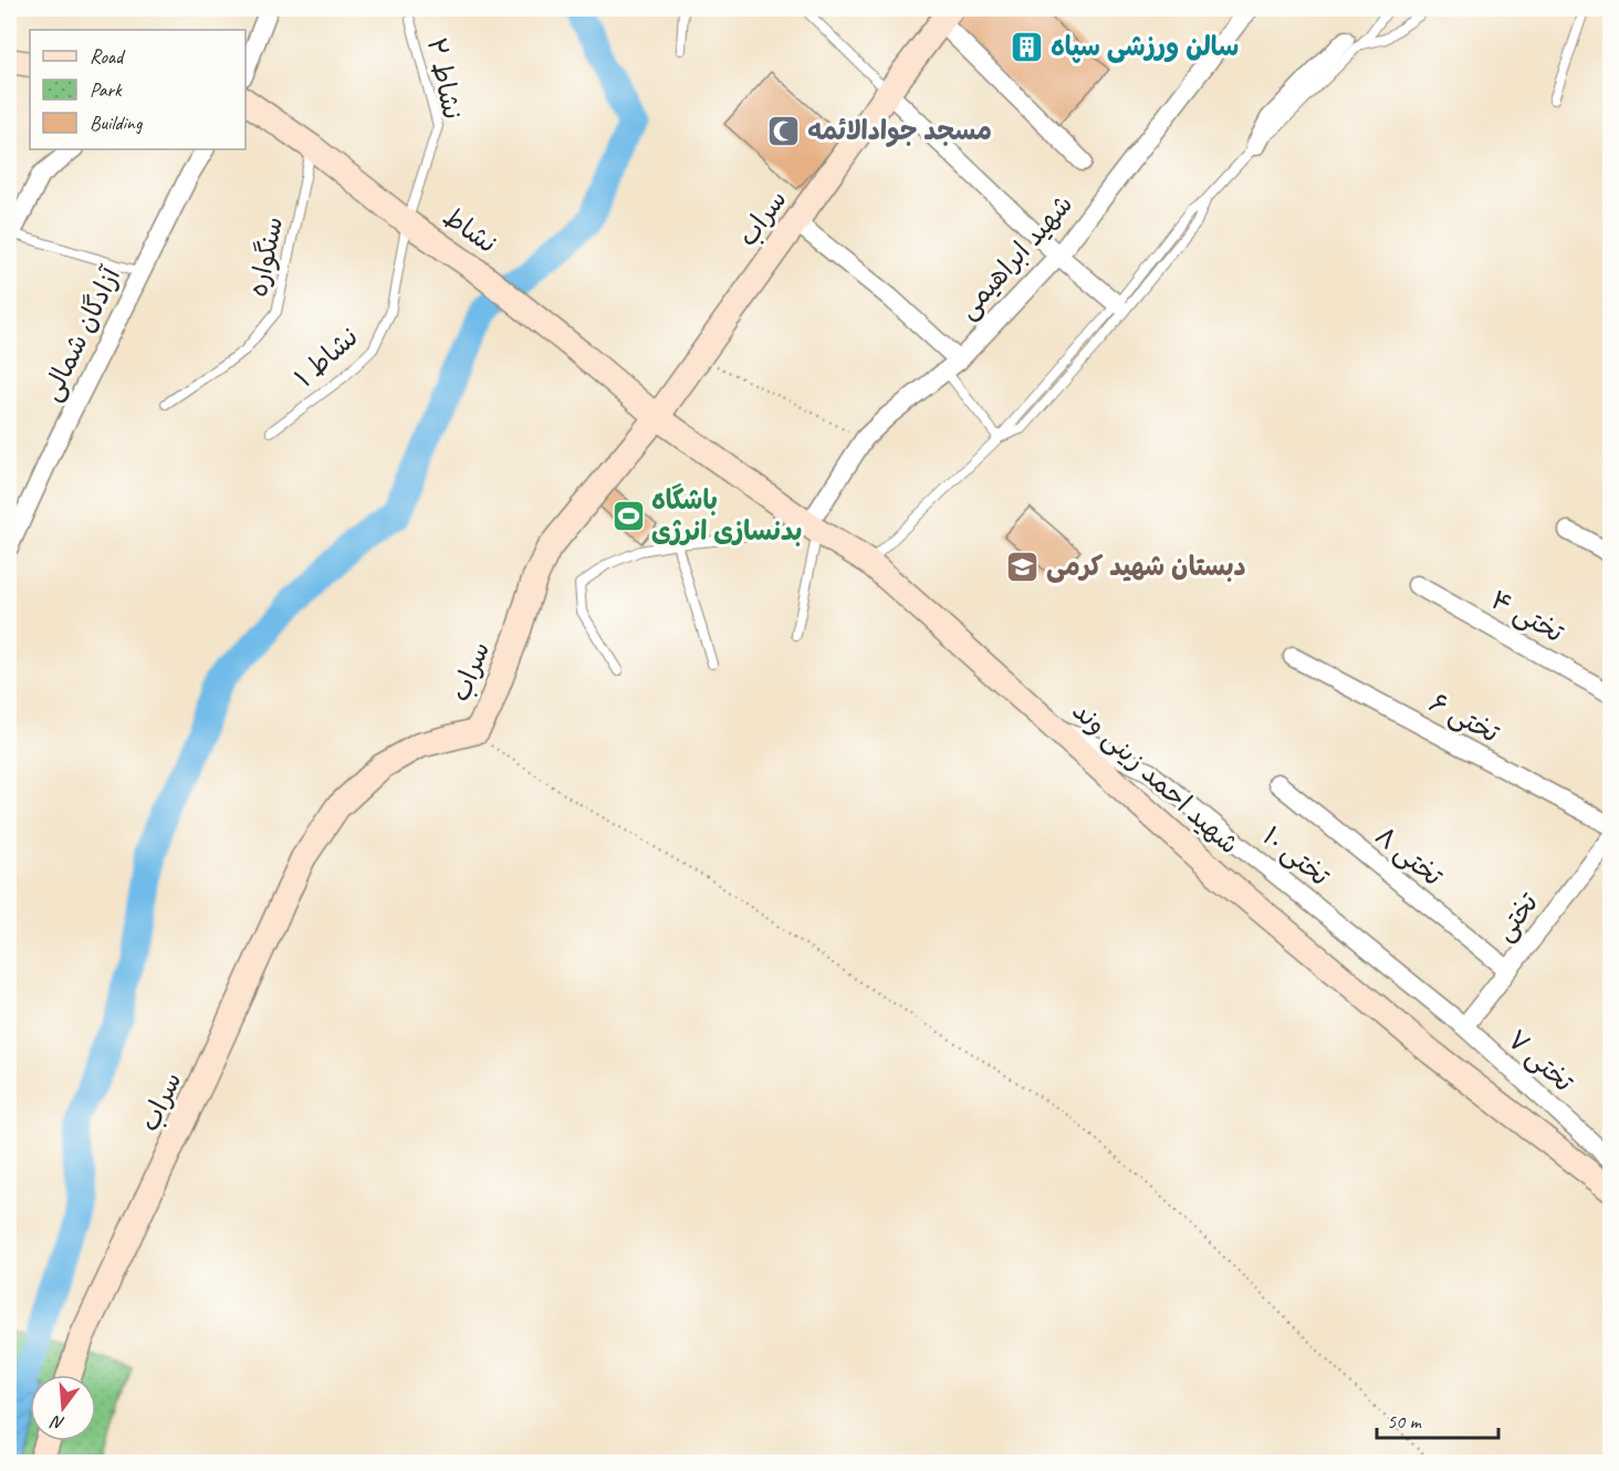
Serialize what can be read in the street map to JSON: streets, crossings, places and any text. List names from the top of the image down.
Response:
{
  "streets": {
    "main road": ["سراب", "نشاط", "شهید احمد زینی وند"],
    "street": [
      "شهید ابراهیمی",
      "آزادگان شمالی",
      "تختی ۴",
      "تختی ۶",
      "تختی ۱۰",
      "تختی ۸",
      "تختی",
      "تختی ۷"
    ],
    "lane": ["نشاط ۲", "سنگواره", "نشاط ۱"]
  },
  "crossings": [
    ["نشاط ۲", "نشاط"],
    ["نشاط ۲", "نشاط ۱"],
    ["سراب", "نشاط"],
    ["سراب", "شهید احمد زینی وند"],
    ["نشاط", "سنگواره"],
    ["نشاط", "نشاط ۱"],
    ["نشاط", "شهید احمد زینی وند"],
    ["شهید ابراهیمی", "شهید احمد زینی وند"],
    ["شهید احمد زینی وند", "تختی ۱۰"],
    ["تختی ۱۰", "تختی"],
    ["تختی ۱۰", "تختی ۷"],
    ["تختی ۸", "تختی"],
    ["تختی", "تختی ۷"]
  ],
  "places": {
    "building": ["سالن ورزشی سپاه"],
    "mosque": ["مسجد جوادالائمه"],
    "sports": ["باشگاه بدنسازی انرژی"],
    "school or university": ["دبستان شهید کرمی"]
  },
  "legend": ["Road", "Park", "Building"],
  "scale_bar": "50 m",
  "north": "bottom"
}
